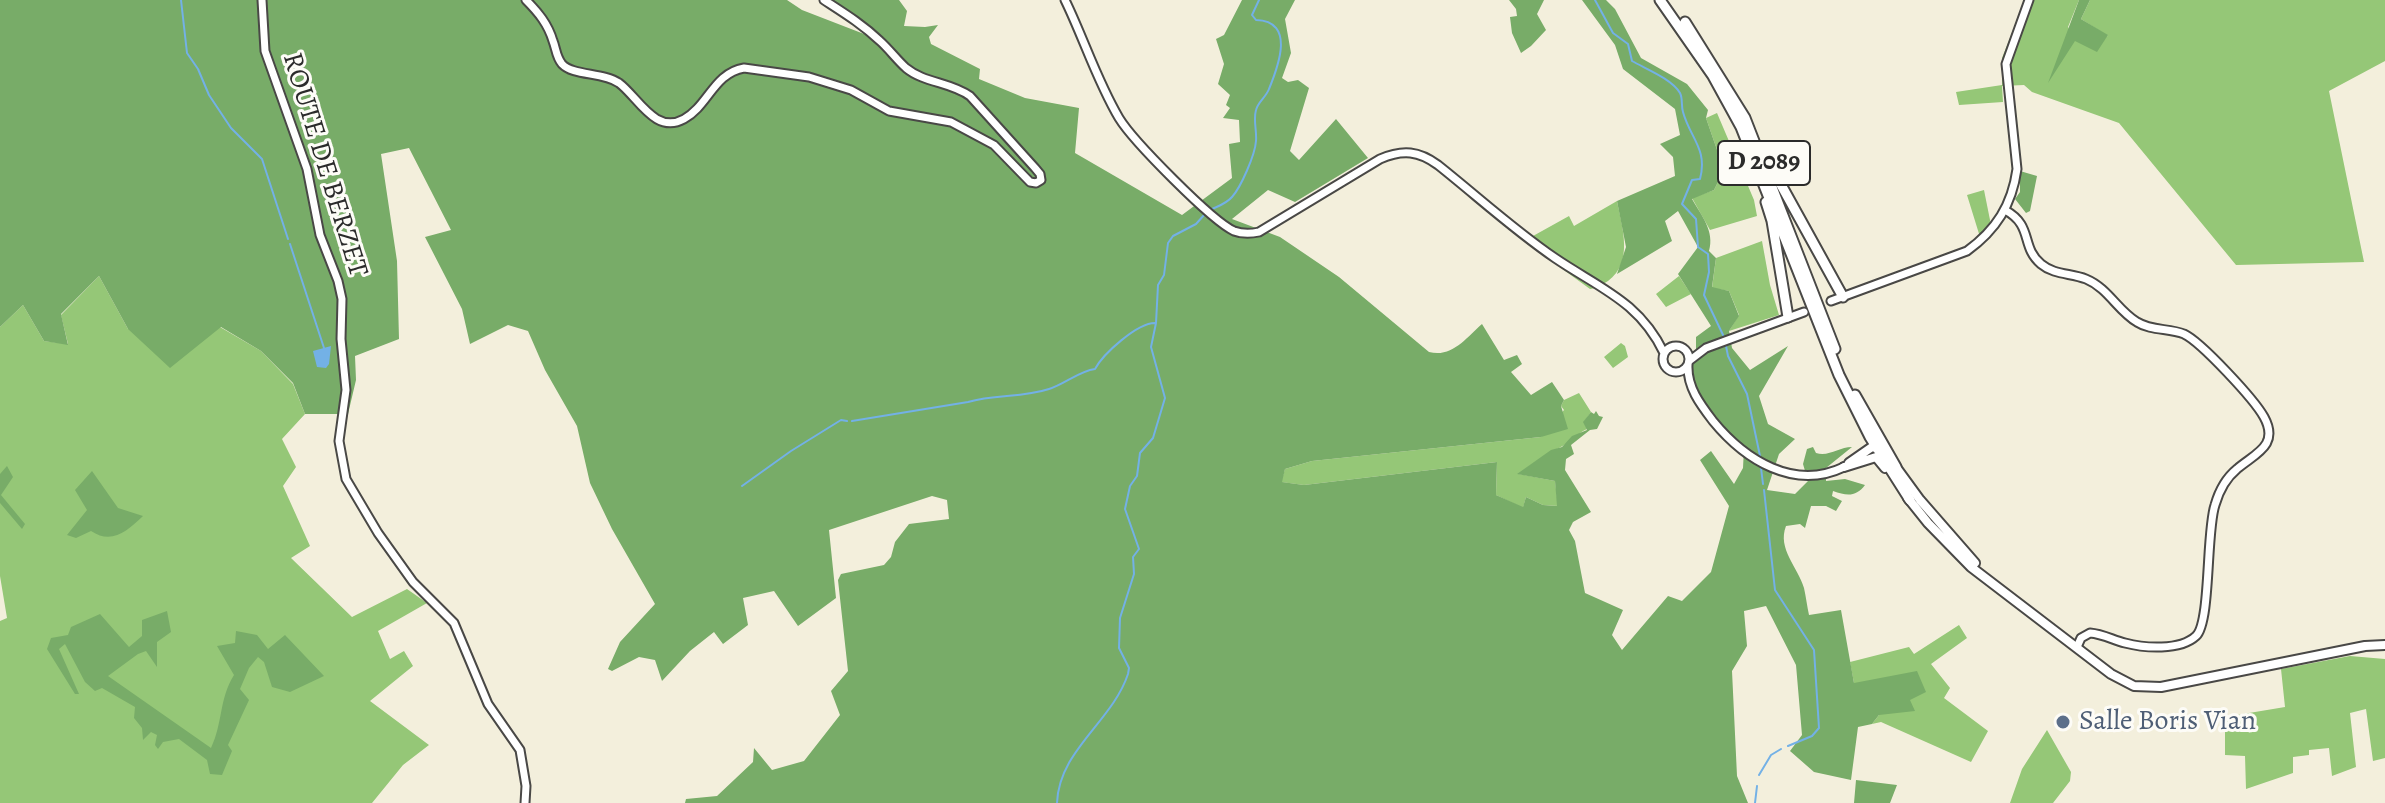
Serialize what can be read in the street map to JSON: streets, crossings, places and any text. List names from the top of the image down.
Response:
{
  "streets": {
    "highway": ["D 2089"],
    "street": ["ROUTE DE BERZET"]
  },
  "places": ["Salle Boris Vian"]
}
